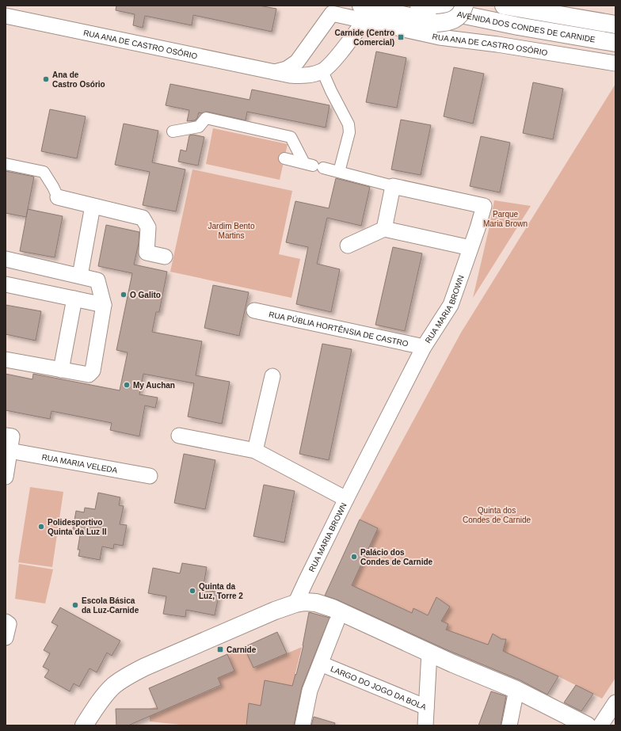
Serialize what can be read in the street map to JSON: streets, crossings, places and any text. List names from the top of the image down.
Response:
{
  "streets": {
    "main road": ["AVENIDA DOS CONDES DE CARNIDE"],
    "street": [
      "RUA ANA DE CASTRO OSÓRIO",
      "RUA MARIA BROWN",
      "RUA PÚBLIA HORTÊNSIA DE CASTRO",
      "RUA MARIA VELEDA",
      "LARGO DO JOGO DA BOLA"
    ]
  },
  "crossings": [
    ["RUA MARIA BROWN", "RUA PÚBLIA HORTÊNSIA DE CASTRO"]
  ],
  "parks": ["Parque Maria Brown", "Jardim Bento Martins", "Quinta dos Condes de Carnide"],
  "places": {
    "transit": ["Carnide (Centro Comercial)", "Carnide"],
    "other": [
      "Ana de Castro Osório",
      "O Galito",
      "My Auchan",
      "Polidesportivo Quinta da Luz II",
      "Palácio dos Condes de Carnide",
      "Quinta da Luz, Torre 2",
      "Escola Básica da Luz-Carnide"
    ]
  }
}
